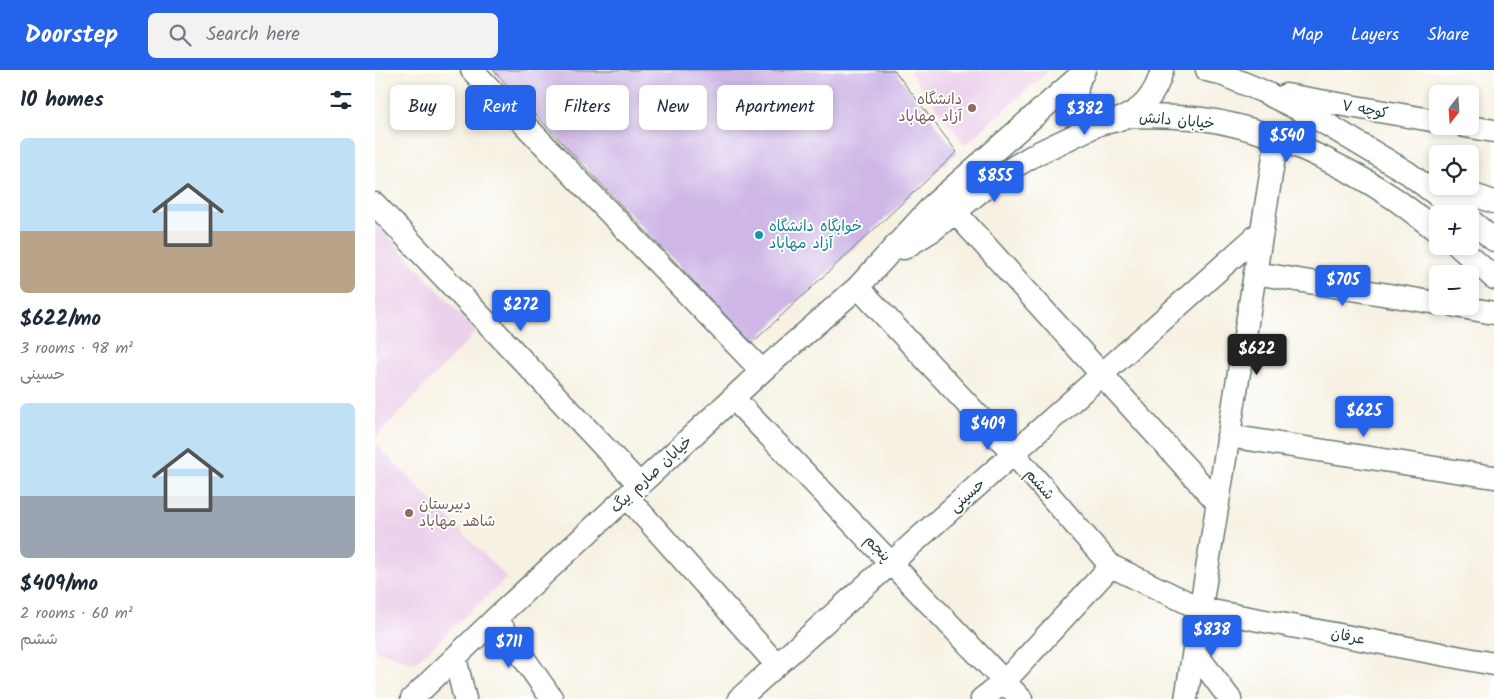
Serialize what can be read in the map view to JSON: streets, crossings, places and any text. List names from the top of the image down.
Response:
{
  "streets": {
    "street": [
      "کوچه ۷",
      "خیابان دانش",
      "خیابان صارم بیگ",
      "ششم",
      "حسینی",
      "پنجم",
      "عرفان"
    ]
  },
  "crossings": [
    ["خیابان صارم بیگ", "ششم"],
    ["خیابان صارم بیگ", "پنجم"],
    ["ششم", "حسینی"],
    ["ششم", "عرفان"],
    ["حسینی", "پنجم"]
  ],
  "places": ["دانشگاه آزاد مهاباد", "خوابگاه دانشگاه آزاد مهاباد", "دبیرستان شاهد مهاباد"],
  "north": "bottom",
  "page": {
    "header": "Doorstep",
    "search": "Search here",
    "nav": ["Map", "Layers", "Share"],
    "heading": "10 homes",
    "map_buttons": ["+", "−"],
    "chip": [
      "Buy",
      "Rent",
      "Filters",
      "New",
      "Apartment"
    ],
    "price": [
      "$382",
      "$540",
      "$855",
      "$705",
      "$272",
      "$622",
      "$625",
      "$409",
      "$838",
      "$711"
    ],
    "list": [
      {
        "name": "$622/mo",
        "note": "3 rooms · 98 m² · حسینی"
      },
      {
        "name": "$409/mo",
        "note": "2 rooms · 60 m² · ششم"
      }
    ]
  }
}
